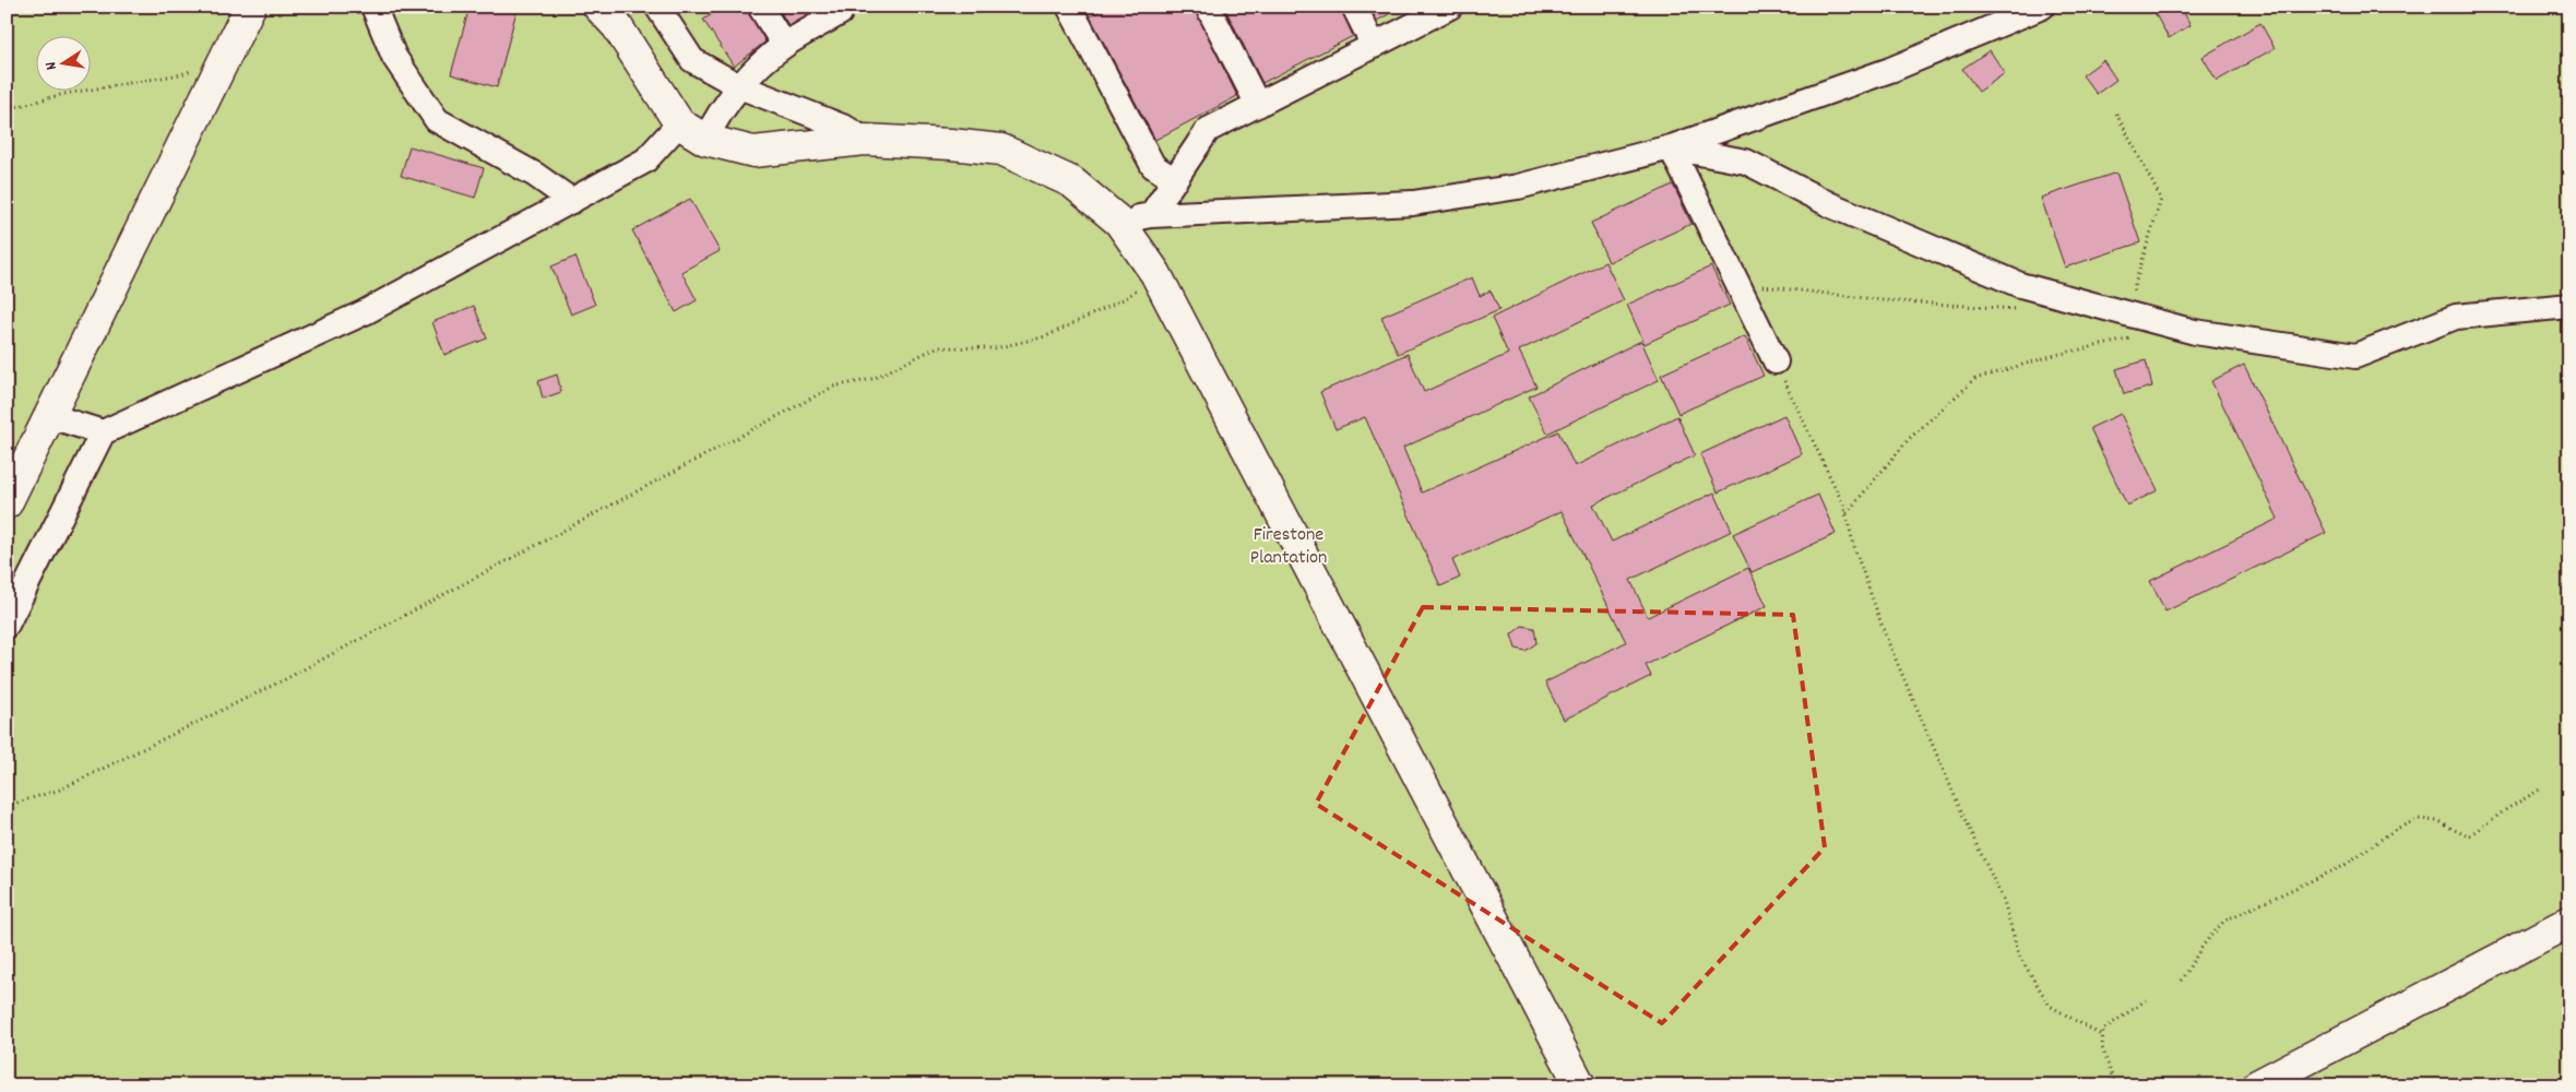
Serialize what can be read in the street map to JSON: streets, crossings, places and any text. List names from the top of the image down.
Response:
{
  "parks": ["Firestone Plantation"],
  "north": "left"
}
